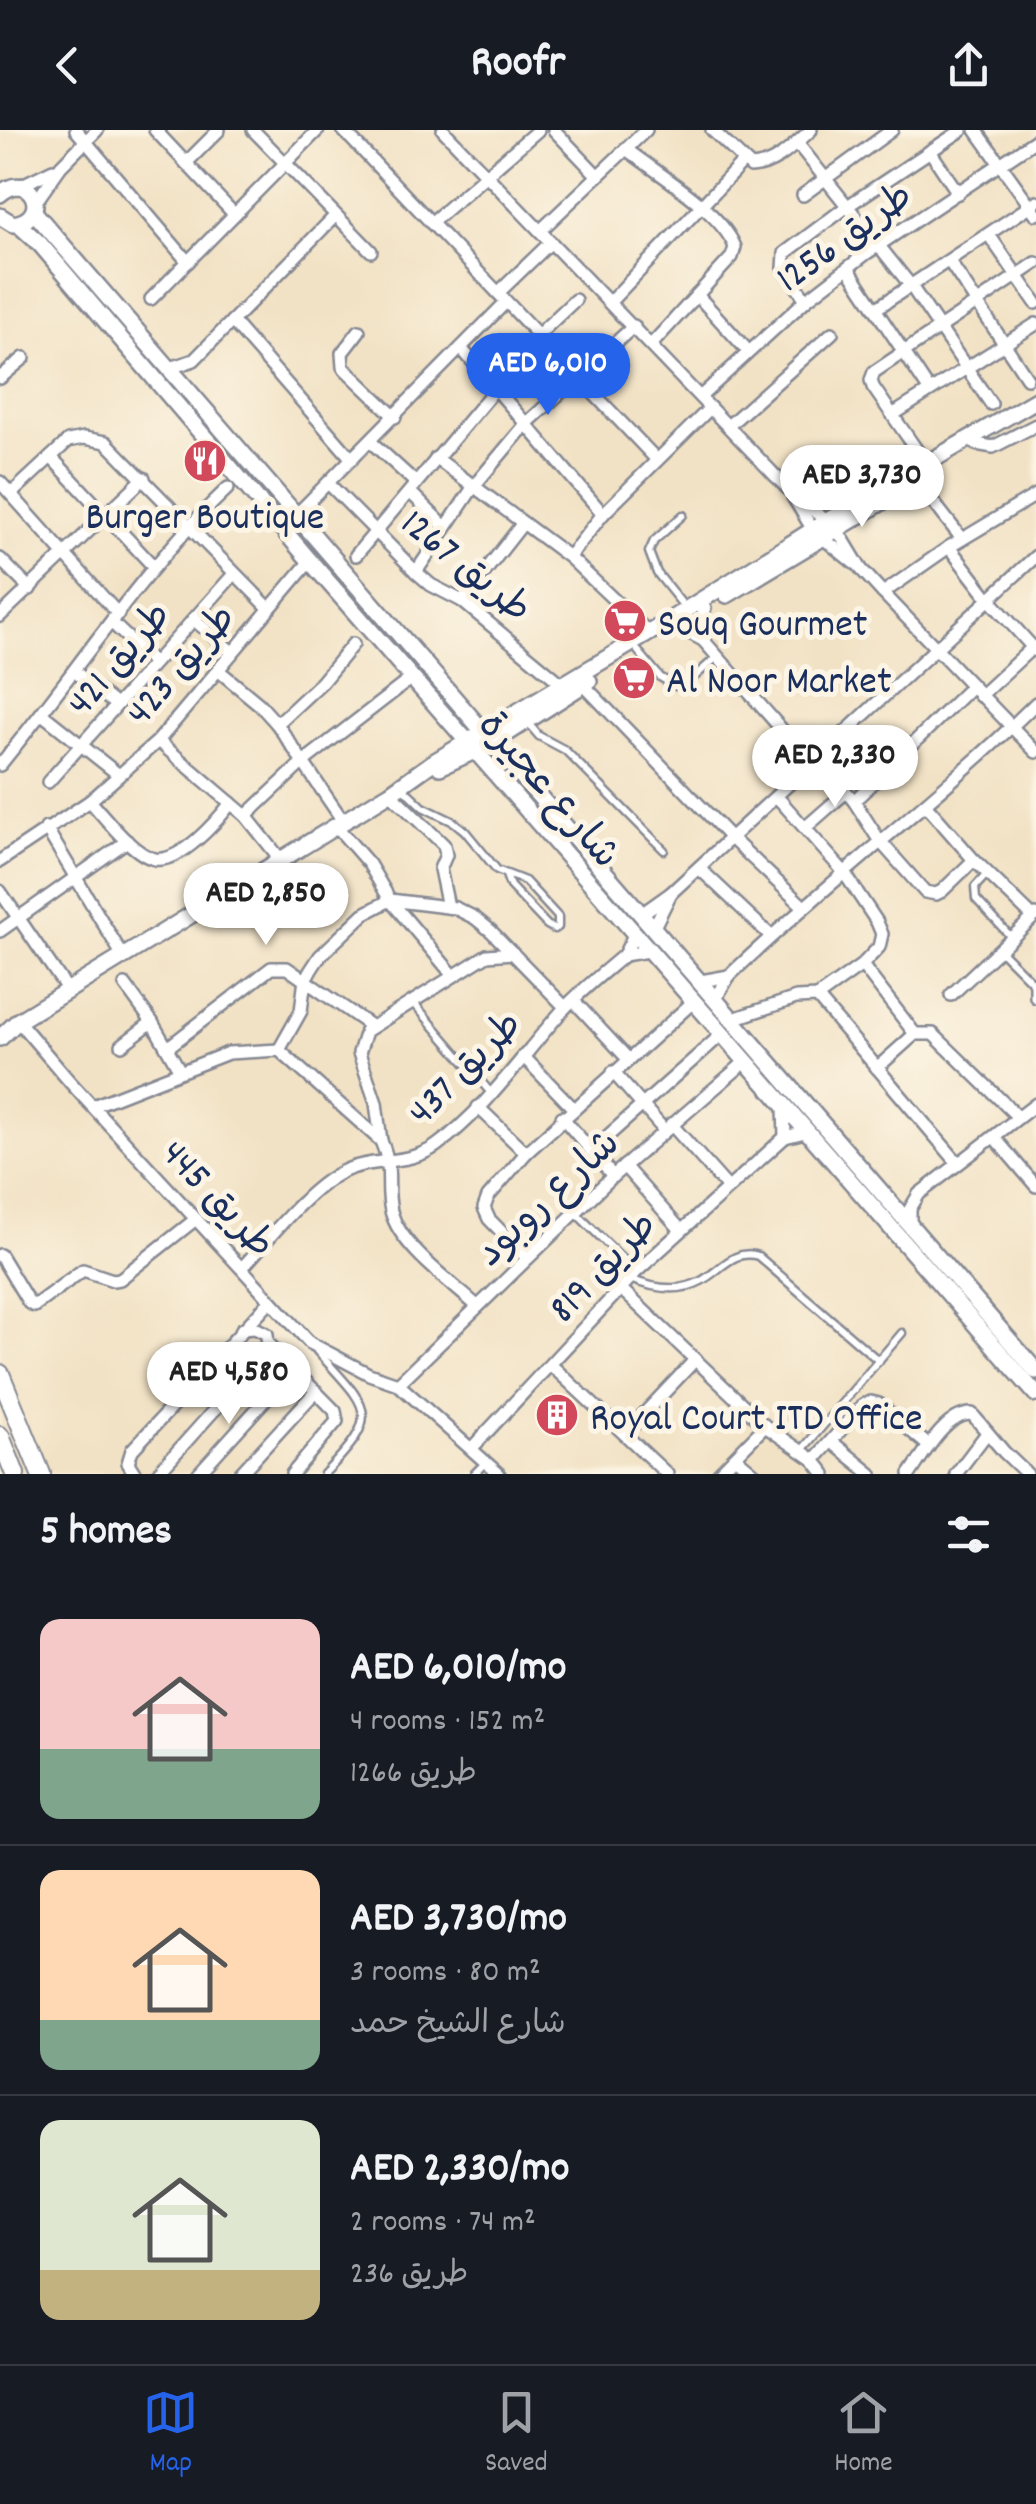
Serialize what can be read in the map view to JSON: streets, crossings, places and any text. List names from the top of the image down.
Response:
{
  "streets": {
    "street": [
      "طريق 1256",
      "طريق 1267",
      "طريق 421",
      "طريق 423",
      "شارع عجيرة",
      "طريق 437",
      "شارع روبود",
      "طريق 445",
      "طريق 819"
    ]
  },
  "crossings": [
    ["طريق 423", "شارع عجيرة"],
    ["شارع عجيرة", "طريق 437"],
    ["شارع عجيرة", "شارع روبود"],
    ["شارع عجيرة", "طريق 819"],
    ["طريق 437", "طريق 445"],
    ["شارع روبود", "طريق 445"],
    ["طريق 445", "طريق 819"]
  ],
  "places": {
    "restaurant": ["Burger Boutique"],
    "supermarket": ["Souq Gourmet", "Al Noor Market"],
    "building": ["Royal Court ITD Office"]
  },
  "page": {
    "header": "Roofr",
    "price": [
      "AED 6,010",
      "AED 3,730",
      "AED 2,330",
      "AED 2,850",
      "AED 4,580"
    ],
    "heading": "5 homes",
    "list": [
      {
        "name": "AED 6,010/mo",
        "note": "4 rooms · 152 m² · طريق 1266"
      },
      {
        "name": "AED 3,730/mo",
        "note": "3 rooms · 80 m² · شارع الشيخ حمد"
      },
      {
        "name": "AED 2,330/mo",
        "note": "2 rooms · 74 m² · طريق 236"
      }
    ],
    "tabs": ["Map", "Saved", "Home"]
  }
}
